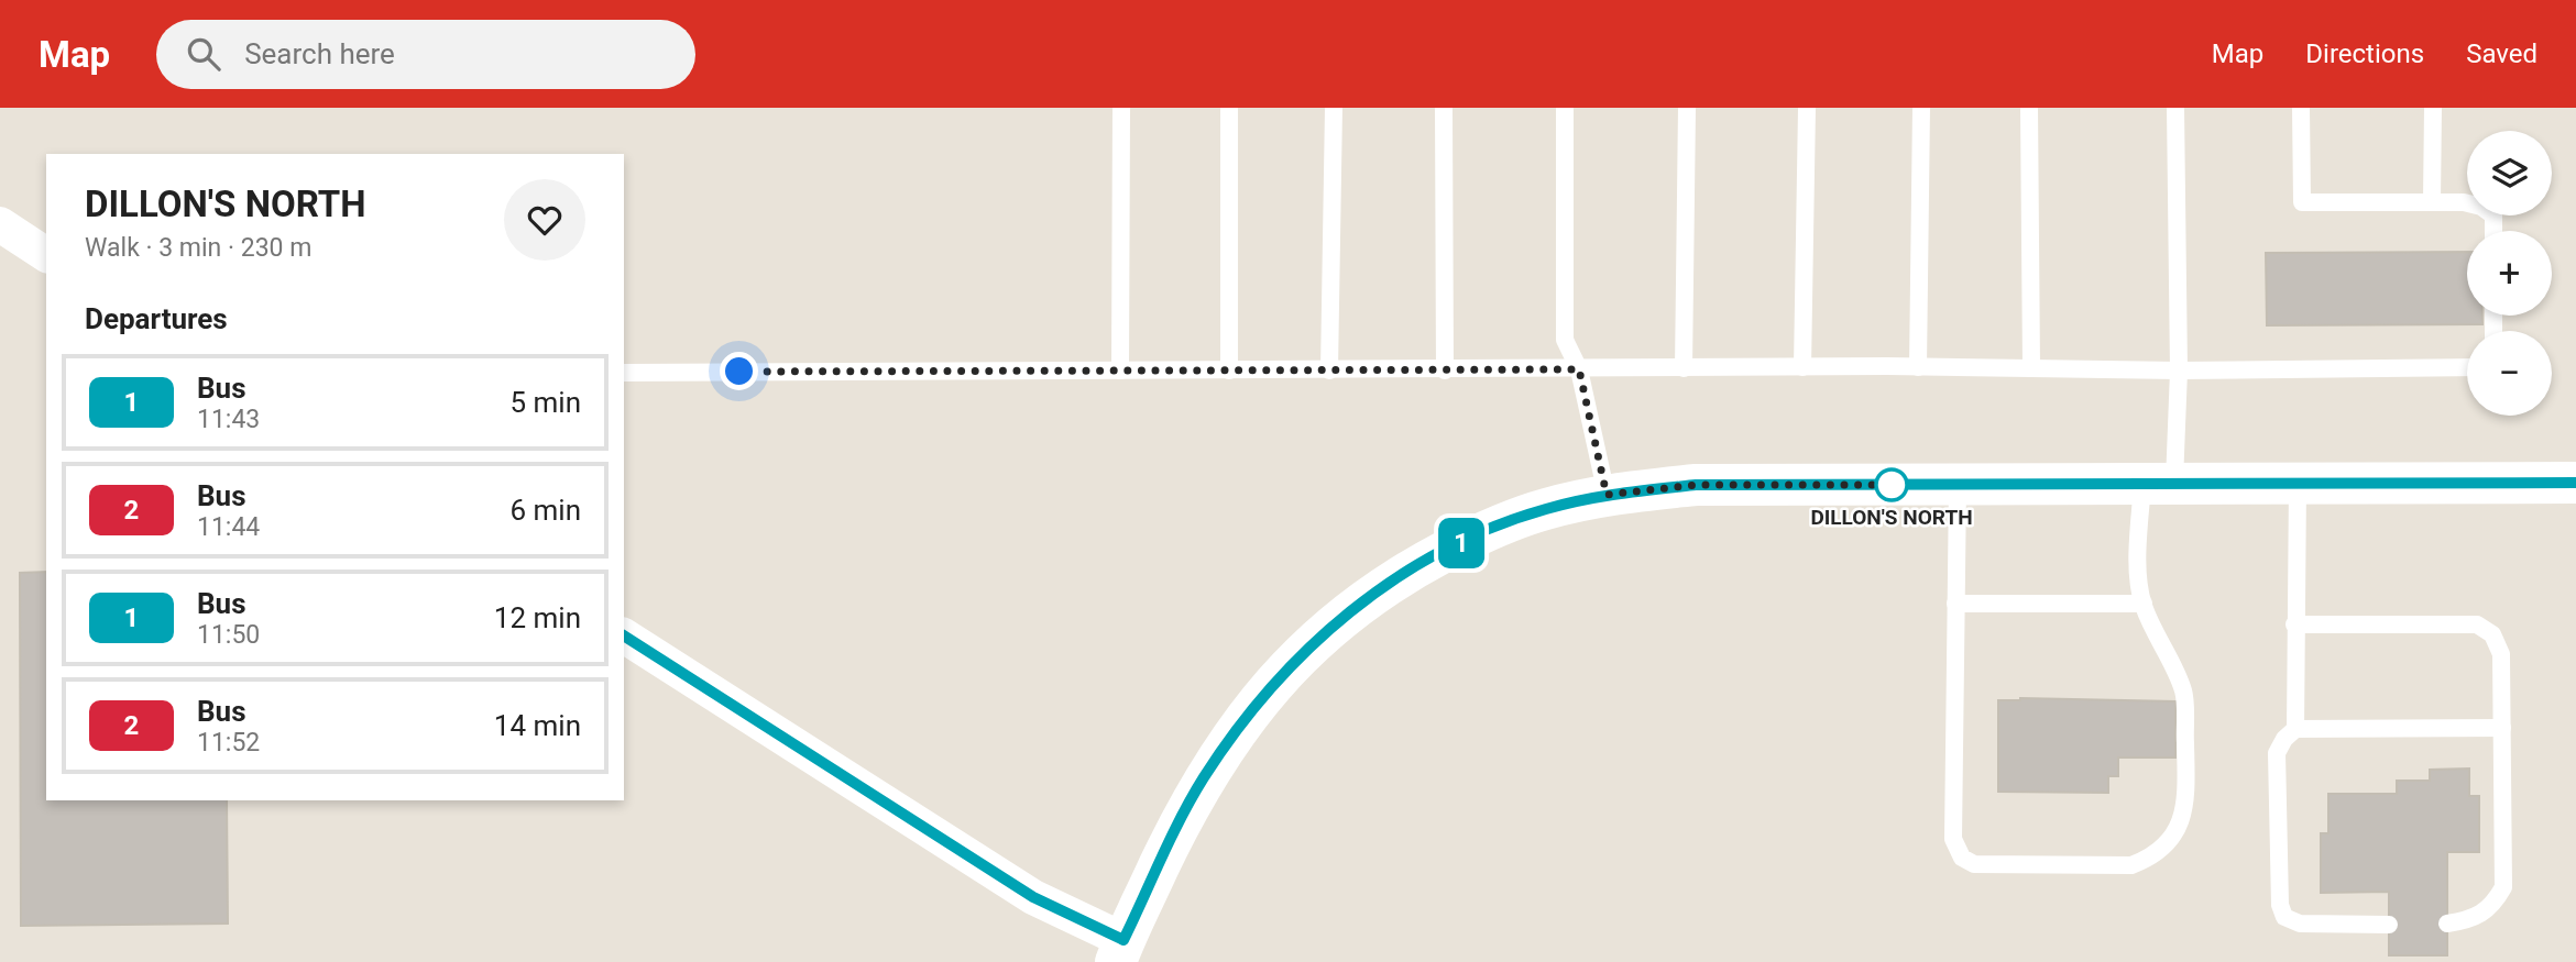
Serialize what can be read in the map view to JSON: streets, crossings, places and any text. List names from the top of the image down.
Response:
{
  "places": ["DILLON'S NORTH"],
  "lines": ["bus line 1"],
  "page": {
    "header": "Map",
    "search": "Search here",
    "nav": ["Map", "Directions", "Saved"],
    "on_map": "1",
    "map_buttons": ["+", "−"],
    "heading": [
      ["DILLON'S NORTH", "Walk · 3 min · 230 m"],
      "Departures"
    ],
    "list": [
      {
        "mark": "1",
        "name": "Bus",
        "note": "11:43",
        "value": "5 min"
      },
      {
        "mark": "2",
        "name": "Bus",
        "note": "11:44",
        "value": "6 min"
      },
      {
        "mark": "1",
        "name": "Bus",
        "note": "11:50",
        "value": "12 min"
      },
      {
        "mark": "2",
        "name": "Bus",
        "note": "11:52",
        "value": "14 min"
      }
    ]
  }
}
